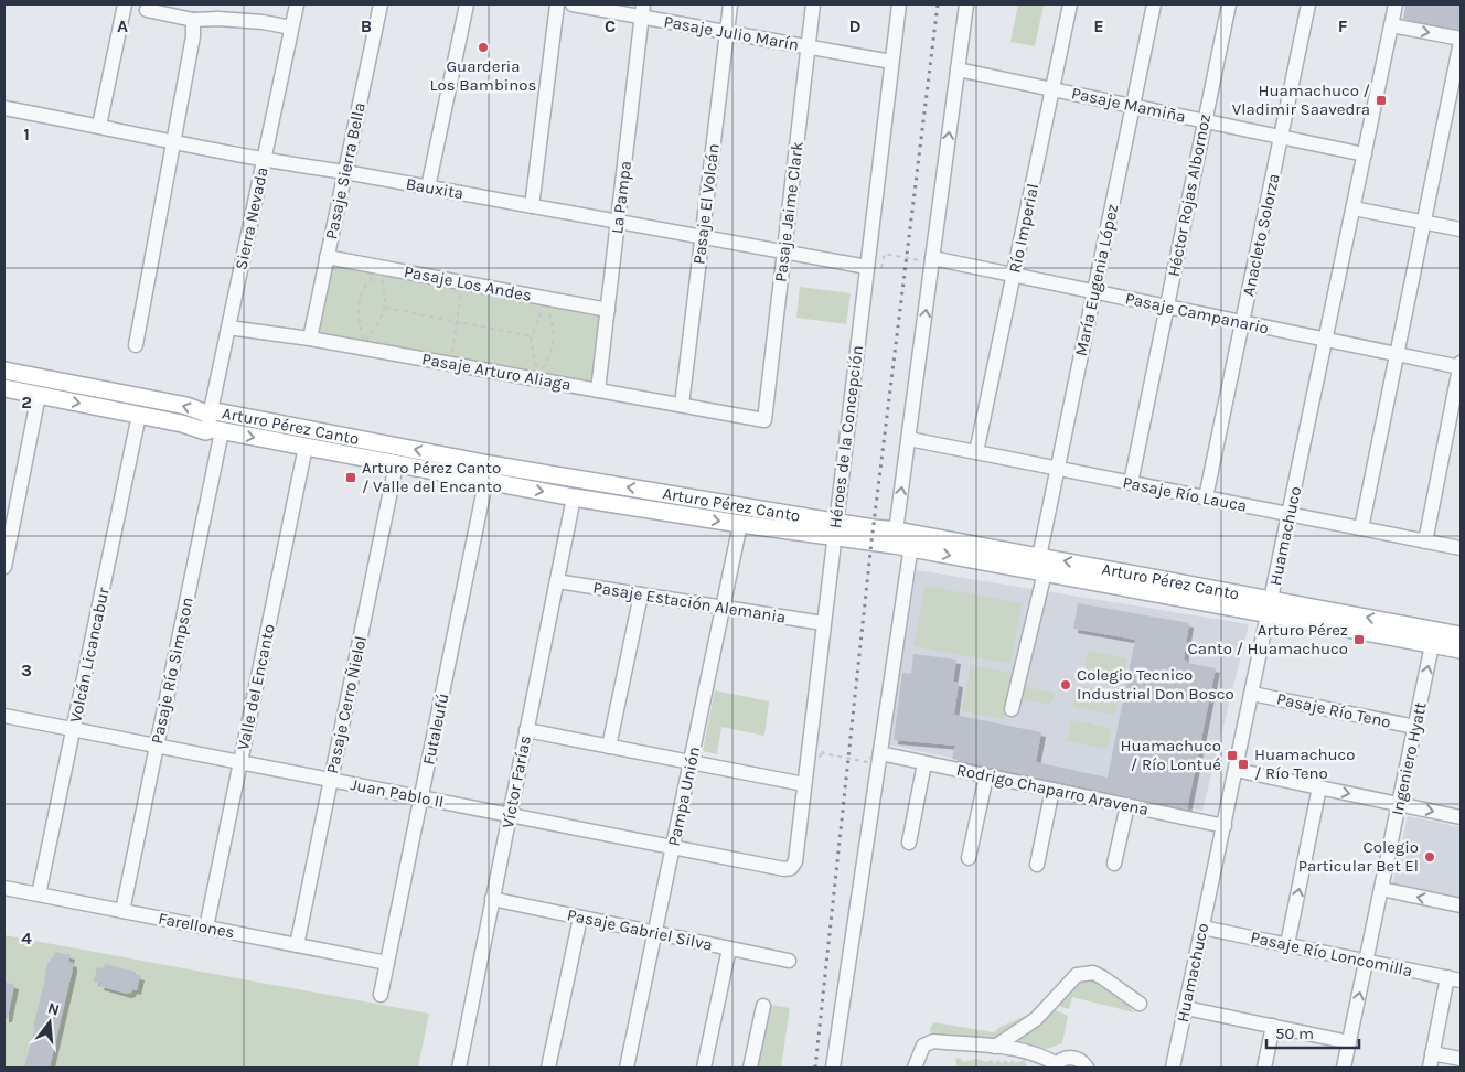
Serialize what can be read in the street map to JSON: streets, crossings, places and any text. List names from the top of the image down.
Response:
{
  "streets": {
    "main road": ["Arturo Pérez Canto"],
    "street": [
      "Pasaje Julio Marín",
      "Pasaje Mamiña",
      "Pasaje Sierra Bella",
      "Bauxita",
      "Héctor Rojas Albornoz",
      "La Pampa",
      "Pasaje El Volcán",
      "Pasaje Jaime Clark",
      "Sierra Nevada",
      "Río Imperial",
      "Anacleto Solorza",
      "María Eugenia López",
      "Pasaje Los Andes",
      "Pasaje Campanario",
      "Pasaje Arturo Aliaga",
      "Héroes de la Concepción",
      "Pasaje Río Lauca",
      "Huamachuco",
      "Pasaje Estación Alemania",
      "Volcán Licancabur",
      "Pasaje Río Simpson",
      "Valle del Encanto",
      "Pasaje Cerro Ñielol",
      "Pasaje Río Teno",
      "Futaleufú",
      "Ingeniero Hyatt",
      "Víctor Farías",
      "Rodrigo Chaparro Aravena",
      "Juan Pablo II",
      "Pampa Unión",
      "Farellones",
      "Pasaje Gabriel Silva",
      "Pasaje Río Loncomilla"
    ]
  },
  "crossings": [
    ["Pasaje Julio Marín", "La Pampa"],
    ["Pasaje Julio Marín", "Pasaje El Volcán"],
    ["Pasaje Julio Marín", "Pasaje Jaime Clark"],
    ["Pasaje Julio Marín", "Héroes de la Concepción"],
    ["Pasaje Mamiña", "Héctor Rojas Albornoz"],
    ["Pasaje Mamiña", "Río Imperial"],
    ["Pasaje Mamiña", "Anacleto Solorza"],
    ["Pasaje Mamiña", "María Eugenia López"],
    ["Pasaje Mamiña", "Huamachuco"],
    ["Pasaje Sierra Bella", "Bauxita"],
    ["Pasaje Sierra Bella", "Pasaje Los Andes"],
    ["Pasaje Sierra Bella", "Pasaje Arturo Aliaga"],
    ["Bauxita", "La Pampa"],
    ["Bauxita", "Pasaje El Volcán"],
    ["Bauxita", "Pasaje Jaime Clark"],
    ["Bauxita", "Sierra Nevada"],
    ["Bauxita", "Héroes de la Concepción"],
    ["Héctor Rojas Albornoz", "Pasaje Campanario"],
    ["Héctor Rojas Albornoz", "Pasaje Río Lauca"],
    ["La Pampa", "Pasaje Los Andes"],
    ["La Pampa", "Pasaje Arturo Aliaga"],
    ["Pasaje El Volcán", "Pasaje Arturo Aliaga"],
    ["Pasaje Jaime Clark", "Pasaje Arturo Aliaga"],
    ["Sierra Nevada", "Pasaje Arturo Aliaga"],
    ["Sierra Nevada", "Arturo Pérez Canto"],
    ["Sierra Nevada", "Pasaje Río Simpson"],
    ["Río Imperial", "Pasaje Campanario"],
    ["Río Imperial", "Pasaje Río Lauca"],
    ["Anacleto Solorza", "Pasaje Campanario"],
    ["Anacleto Solorza", "Pasaje Río Lauca"],
    ["María Eugenia López", "Pasaje Campanario"],
    ["María Eugenia López", "Arturo Pérez Canto"],
    ["María Eugenia López", "Pasaje Río Lauca"],
    ["Pasaje Campanario", "Huamachuco"],
    ["Arturo Pérez Canto", "Héroes de la Concepción"],
    ["Arturo Pérez Canto", "Huamachuco"],
    ["Arturo Pérez Canto", "Volcán Licancabur"],
    ["Arturo Pérez Canto", "Pasaje Río Simpson"],
    ["Arturo Pérez Canto", "Valle del Encanto"],
    ["Arturo Pérez Canto", "Pasaje Cerro Ñielol"],
    ["Arturo Pérez Canto", "Futaleufú"],
    ["Arturo Pérez Canto", "Ingeniero Hyatt"],
    ["Arturo Pérez Canto", "Víctor Farías"],
    ["Arturo Pérez Canto", "Pampa Unión"],
    ["Héroes de la Concepción", "Pasaje Estación Alemania"],
    ["Héroes de la Concepción", "Juan Pablo II"],
    ["Pasaje Río Lauca", "Huamachuco"],
    ["Huamachuco", "Pasaje Río Teno"],
    ["Huamachuco", "Rodrigo Chaparro Aravena"],
    ["Huamachuco", "Pasaje Río Loncomilla"],
    ["Pasaje Estación Alemania", "Víctor Farías"],
    ["Pasaje Estación Alemania", "Pampa Unión"],
    ["Volcán Licancabur", "Juan Pablo II"],
    ["Volcán Licancabur", "Farellones"],
    ["Pasaje Río Simpson", "Juan Pablo II"],
    ["Pasaje Río Simpson", "Farellones"],
    ["Valle del Encanto", "Juan Pablo II"],
    ["Valle del Encanto", "Farellones"],
    ["Pasaje Cerro Ñielol", "Juan Pablo II"],
    ["Pasaje Cerro Ñielol", "Farellones"],
    ["Pasaje Río Teno", "Ingeniero Hyatt"],
    ["Futaleufú", "Juan Pablo II"],
    ["Futaleufú", "Farellones"],
    ["Ingeniero Hyatt", "Pasaje Río Loncomilla"],
    ["Víctor Farías", "Juan Pablo II"],
    ["Víctor Farías", "Pasaje Gabriel Silva"],
    ["Juan Pablo II", "Pampa Unión"],
    ["Pampa Unión", "Pasaje Gabriel Silva"]
  ],
  "places": {
    "other": ["Guarderia Los Bambinos", "Colegio Tecnico Industrial Don Bosco", "Colegio Particular Bet El"],
    "transit": [
      "Huamachuco / Vladimir Saavedra",
      "Arturo Pérez Canto / Valle del Encanto",
      "Arturo Pérez Canto / Huamachuco",
      "Huamachuco / Río Lontué",
      "Huamachuco / Río Teno"
    ]
  },
  "scale_bar": "50 m",
  "north": "top",
  "grid": {
    "columns": [
      "A",
      "B",
      "C",
      "D",
      "E",
      "F"
    ],
    "rows": [
      "1",
      "2",
      "3",
      "4"
    ]
  }
}
